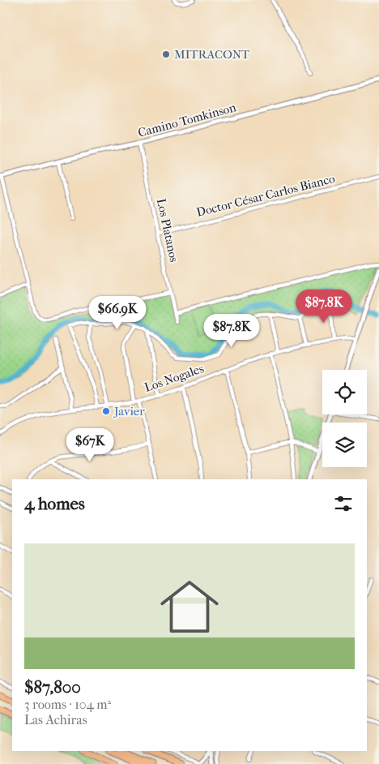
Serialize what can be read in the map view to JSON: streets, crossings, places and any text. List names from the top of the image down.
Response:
{
  "streets": {
    "street": [
      "Camino Tomkinson",
      "Doctor César Carlos Bianco",
      "Los Platanos",
      "Los Nogales"
    ]
  },
  "crossings": [
    ["Camino Tomkinson", "Los Platanos"],
    ["Doctor César Carlos Bianco", "Los Platanos"]
  ],
  "places": ["MITRACONT", "Javier"],
  "page": {
    "price": [
      "$87.8K",
      "$66.9K",
      "$87.8K",
      "$67K"
    ],
    "heading": "4 homes",
    "list": [
      {
        "name": "$87,800",
        "note": "3 rooms · 104 m² · Las Achiras"
      }
    ]
  }
}
